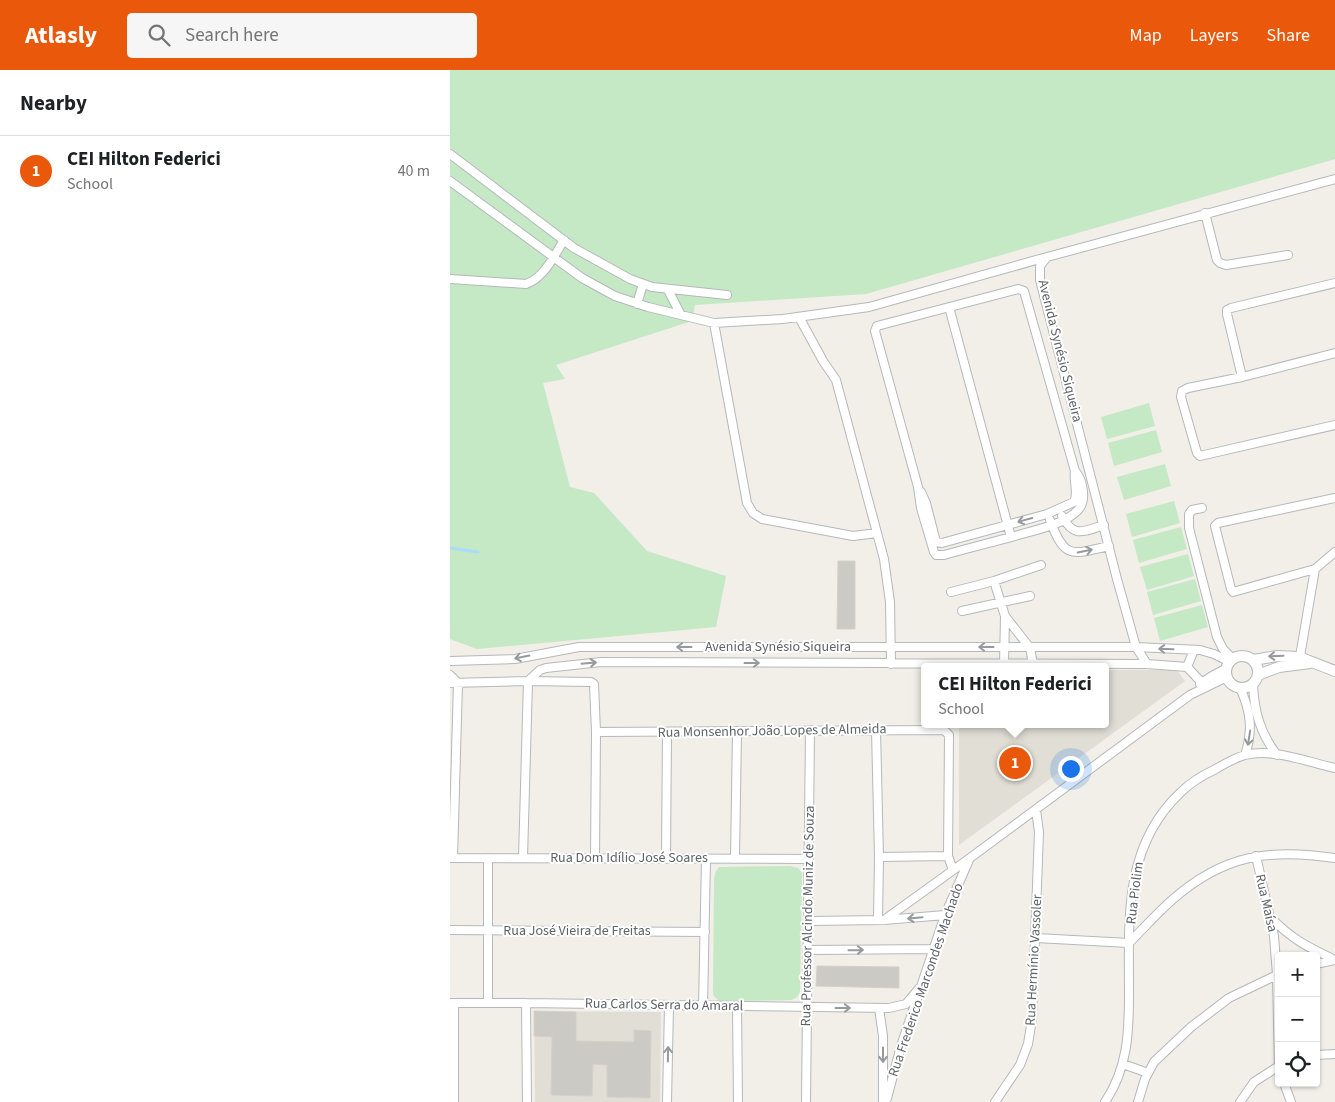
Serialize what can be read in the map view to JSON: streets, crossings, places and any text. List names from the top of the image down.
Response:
{
  "streets": {
    "street": [
      "Avenida Synésio Siqueira",
      "Rua Monsenhor João Lopes de Almeida",
      "Rua Dom Idílio José Soares",
      "Rua Piolim",
      "Rua Maísa",
      "Rua Professor Alcindo Muniz de Souza",
      "Rua José Vieira de Freitas",
      "Rua Hermínio Vassoler",
      "Rua Frederico Marcondes Machado",
      "Rua Carlos Serra do Amaral"
    ]
  },
  "crossings": [
    ["Avenida Synésio Siqueira", "Rua Frederico Marcondes Machado"],
    ["Rua Monsenhor João Lopes de Almeida", "Rua Professor Alcindo Muniz de Souza"],
    ["Rua Dom Idílio José Soares", "Rua Professor Alcindo Muniz de Souza"],
    ["Rua Professor Alcindo Muniz de Souza", "Rua Carlos Serra do Amaral"],
    ["Rua Hermínio Vassoler", "Rua Frederico Marcondes Machado"],
    ["Rua Frederico Marcondes Machado", "Rua Carlos Serra do Amaral"]
  ],
  "page": {
    "header": "Atlasly",
    "search": "Search here",
    "nav": ["Map", "Layers", "Share"],
    "heading": "Nearby",
    "list": [
      {
        "mark": "1",
        "name": "CEI Hilton Federici",
        "note": "School",
        "value": "40 m"
      }
    ],
    "popup": ["CEI Hilton Federici", "School"],
    "pins": "1",
    "map_buttons": ["+", "−"]
  }
}
